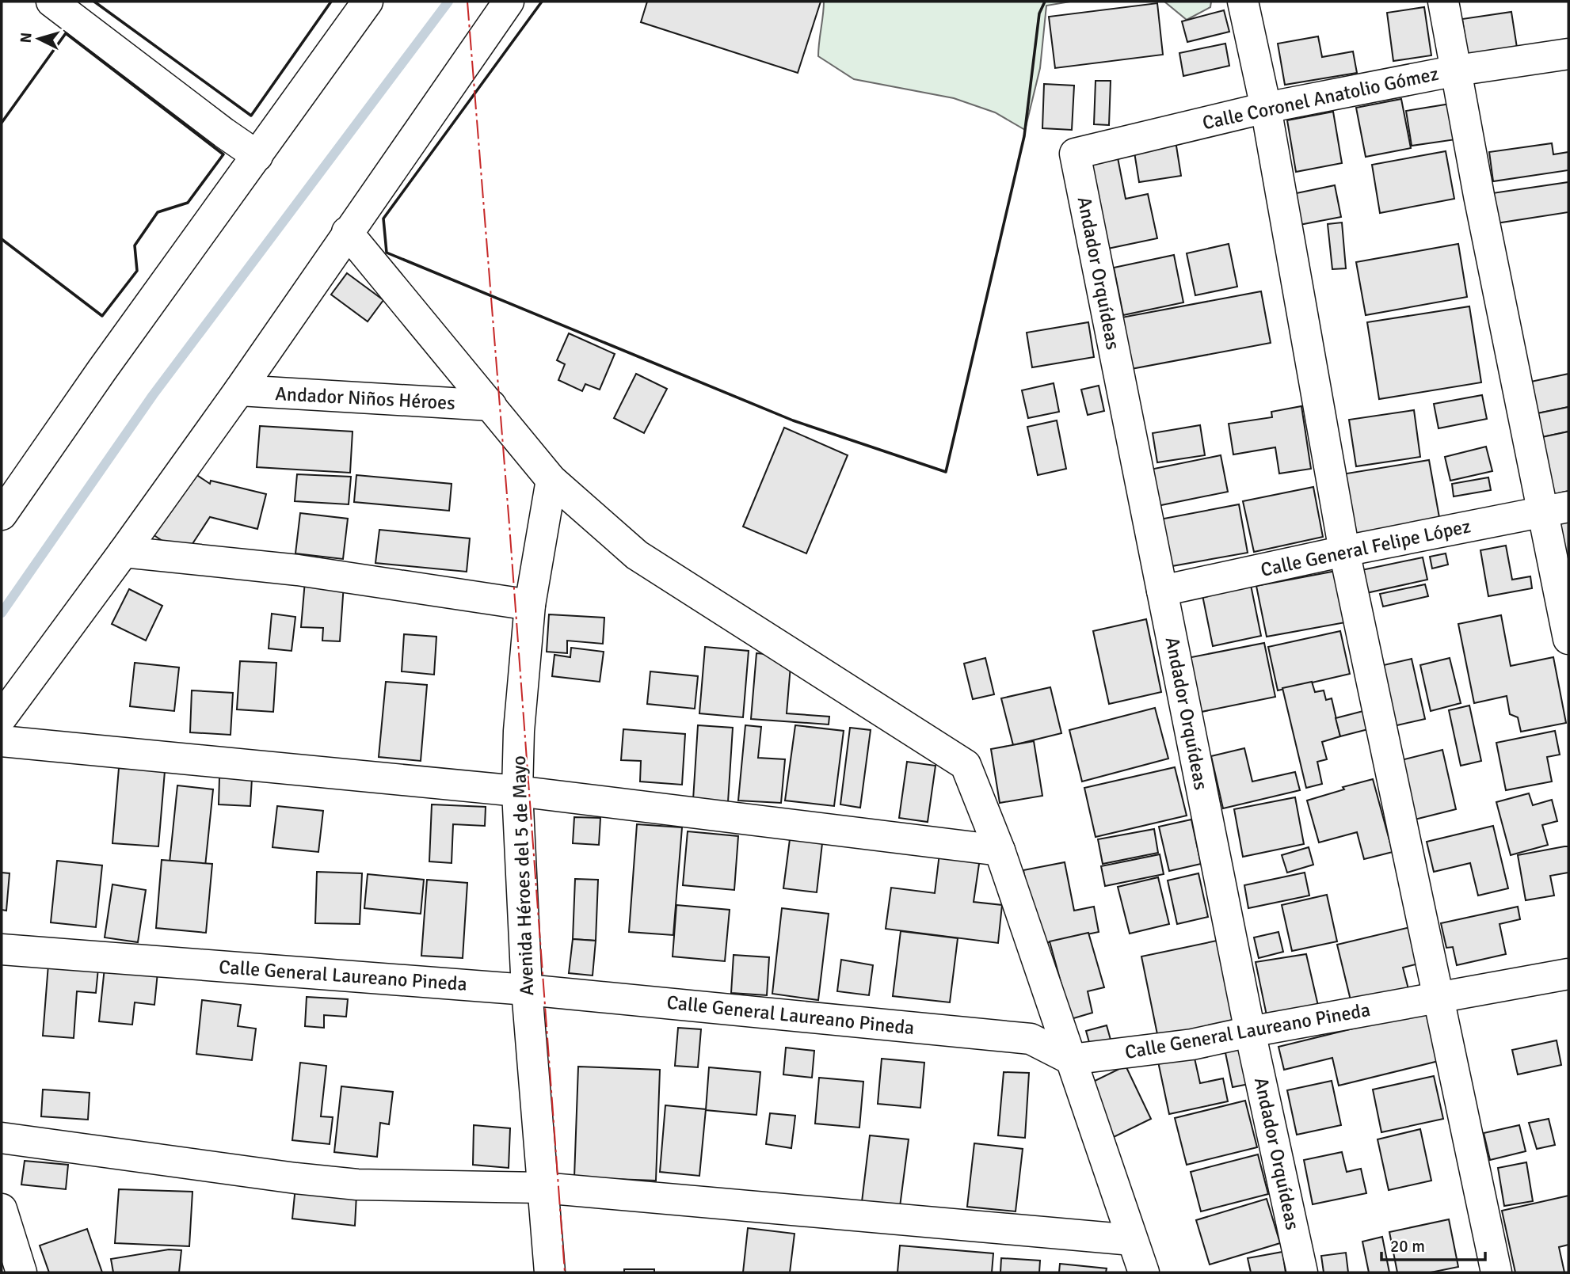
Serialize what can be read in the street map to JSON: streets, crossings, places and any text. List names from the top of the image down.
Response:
{
  "streets": {
    "street": [
      "Calle Coronel Anatolio Gómez",
      "Andador Orquídeas",
      "Andador Niños Héroes",
      "Calle General Felipe López",
      "Avenida Héroes del 5 de Mayo",
      "Calle General Laureano Pineda"
    ]
  },
  "crossings": [
    ["Calle Coronel Anatolio Gómez", "Andador Orquídeas"],
    ["Andador Orquídeas", "Calle General Felipe López"],
    ["Andador Orquídeas", "Calle General Laureano Pineda"],
    ["Avenida Héroes del 5 de Mayo", "Calle General Laureano Pineda"]
  ],
  "scale_bar": "20 m",
  "north": "left"
}
